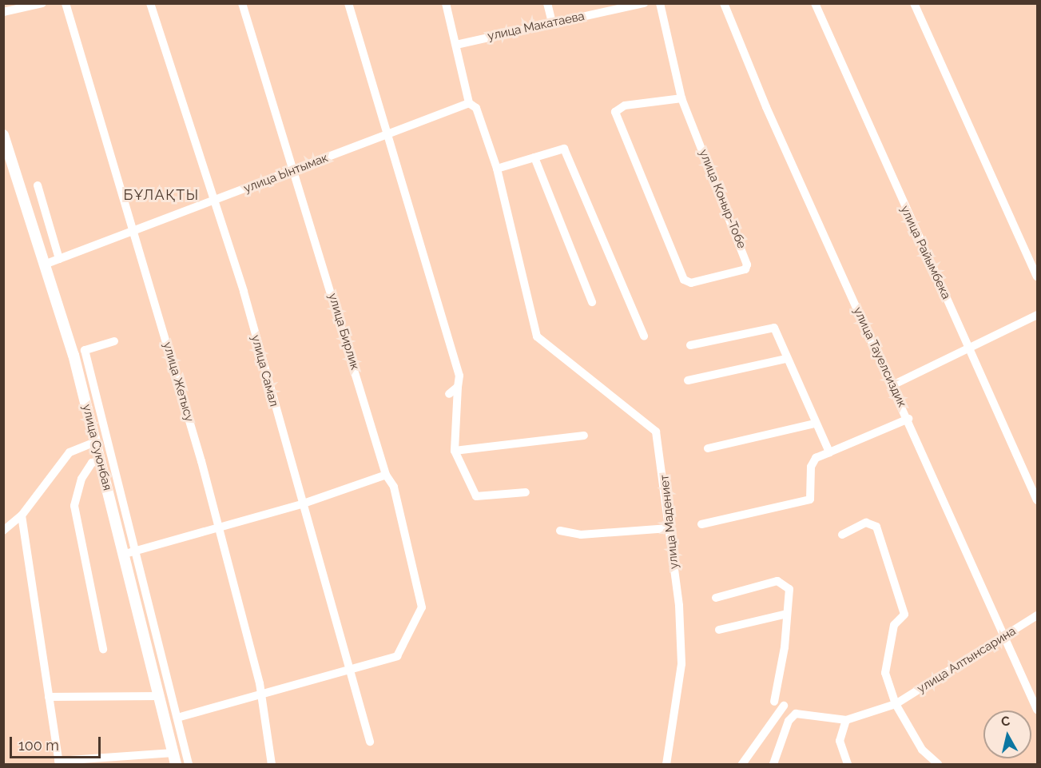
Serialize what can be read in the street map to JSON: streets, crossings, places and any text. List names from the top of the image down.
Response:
{
  "streets": {
    "main road": ["улица Суюнбая"],
    "street": [
      "улица Макатаева",
      "улица Ынтымак",
      "улица Коныр-Тобе",
      "улица Райымбека",
      "улица Бирлик",
      "улица Тауелсиздик",
      "улица Самал",
      "улица Жетысу",
      "улица Мадениет",
      "улица Алтынсарина"
    ]
  },
  "crossings": [
    ["улица Ынтымак", "улица Бирлик"],
    ["улица Ынтымак", "улица Самал"],
    ["улица Ынтымак", "улица Жетысу"],
    ["улица Ынтымак", "улица Суюнбая"],
    ["улица Бирлик", "улица Самал"],
    ["улица Тауелсиздик", "улица Алтынсарина"]
  ],
  "districts": ["БҰЛАҚТЫ"],
  "scale_bar": "100 m",
  "north": "top"
}
